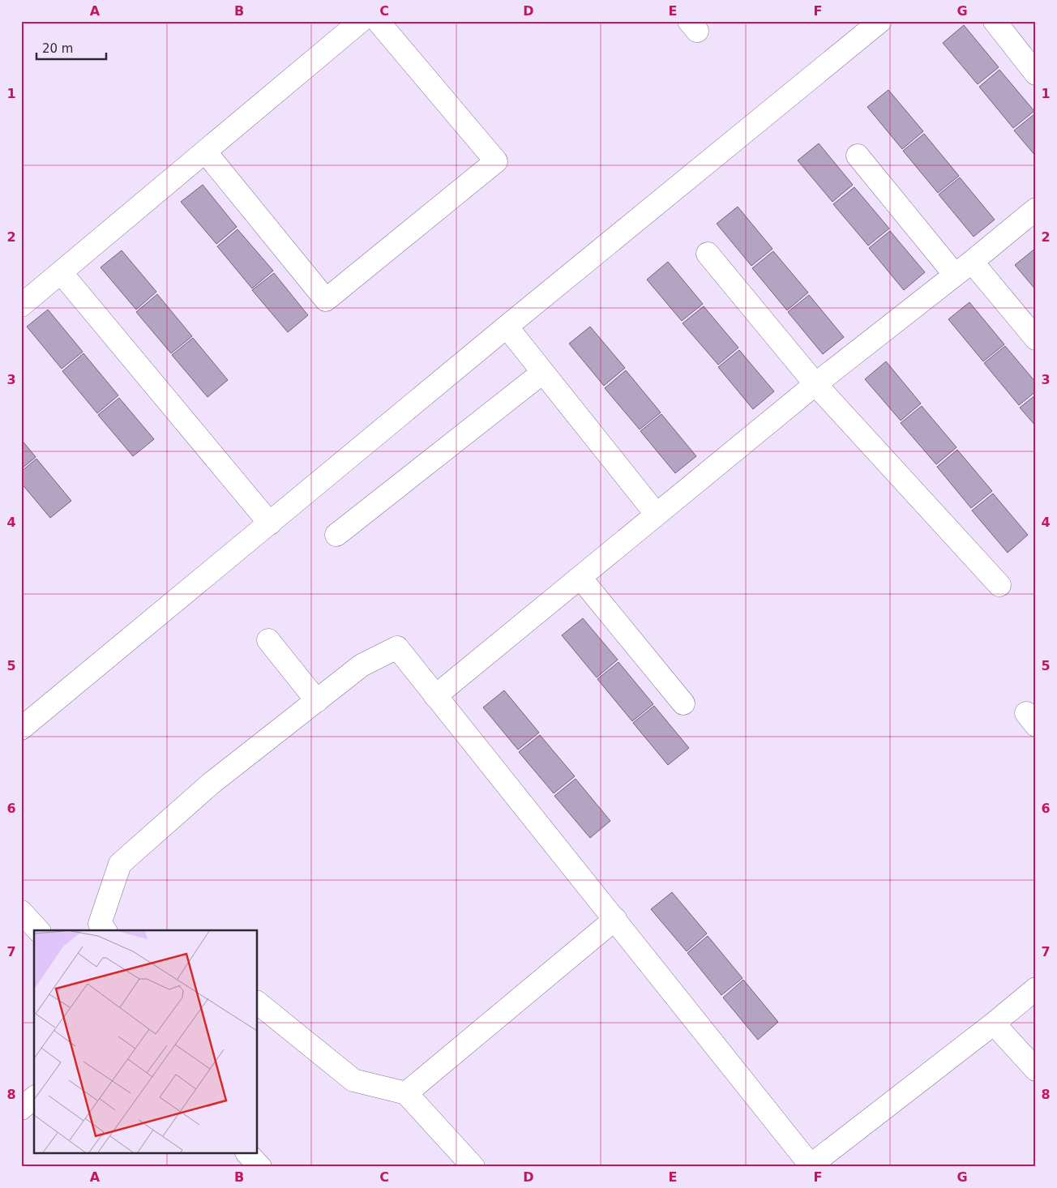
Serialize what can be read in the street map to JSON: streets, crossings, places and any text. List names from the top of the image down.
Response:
{
  "scale_bar": "20 m",
  "grid": {
    "columns": [
      "A",
      "B",
      "C",
      "D",
      "E",
      "F",
      "G"
    ],
    "rows": [
      "1",
      "2",
      "3",
      "4",
      "5",
      "6",
      "7",
      "8"
    ]
  }
}
